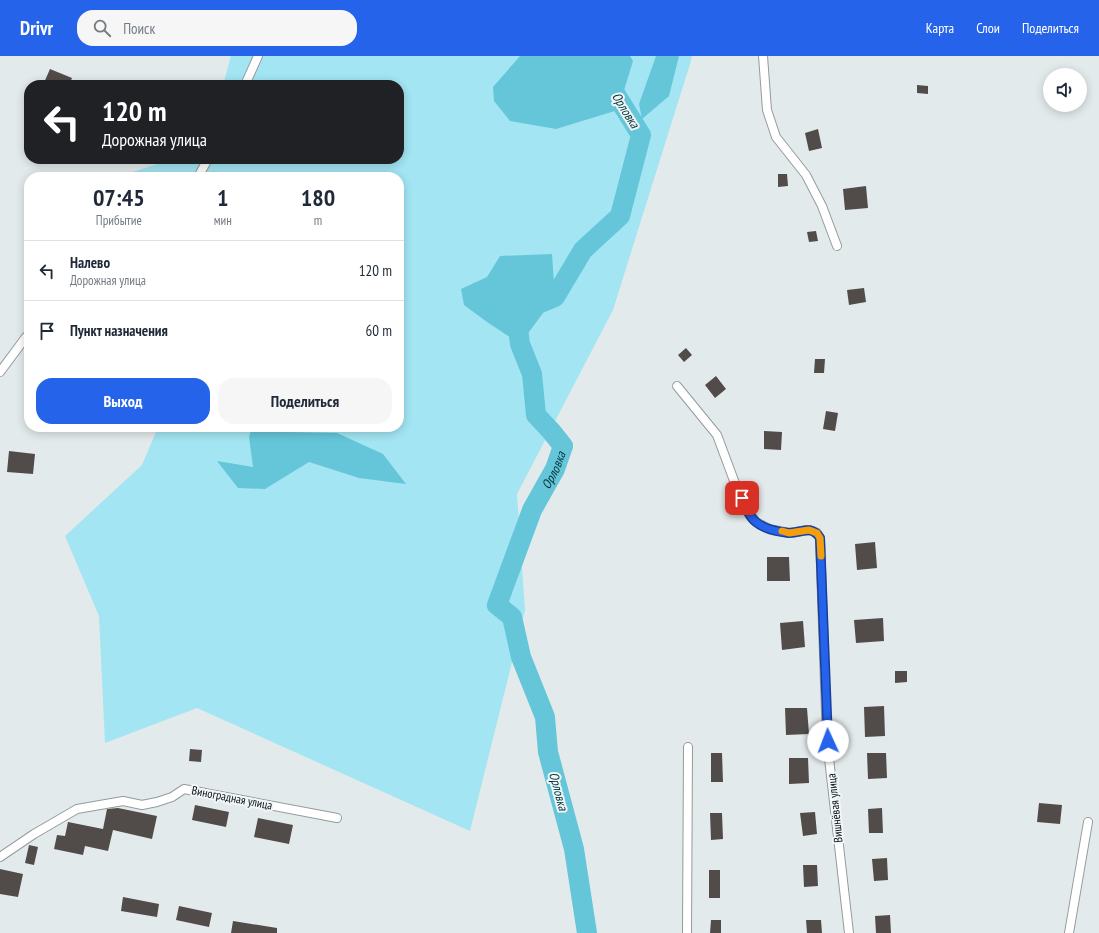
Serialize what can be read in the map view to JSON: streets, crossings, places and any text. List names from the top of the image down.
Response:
{
  "streets": {
    "street": ["Виноградная улица", "Вишнёвая улица"]
  },
  "water": ["Орловка"],
  "page": {
    "header": "Drivr",
    "search": "Поиск",
    "nav": ["Карта", "Слои", "Поделиться"],
    "turn": ["120 m", "Дорожная улица"],
    "eta": [
      "07:45",
      "Прибытие",
      "1",
      "мин",
      "180",
      "m"
    ],
    "list": [
      {
        "name": "Налево",
        "note": "Дорожная улица",
        "value": "120 m"
      },
      {
        "name": "Пункт назначения",
        "value": "60 m"
      }
    ],
    "buttons": ["Выход", "Поделиться"]
  }
}
